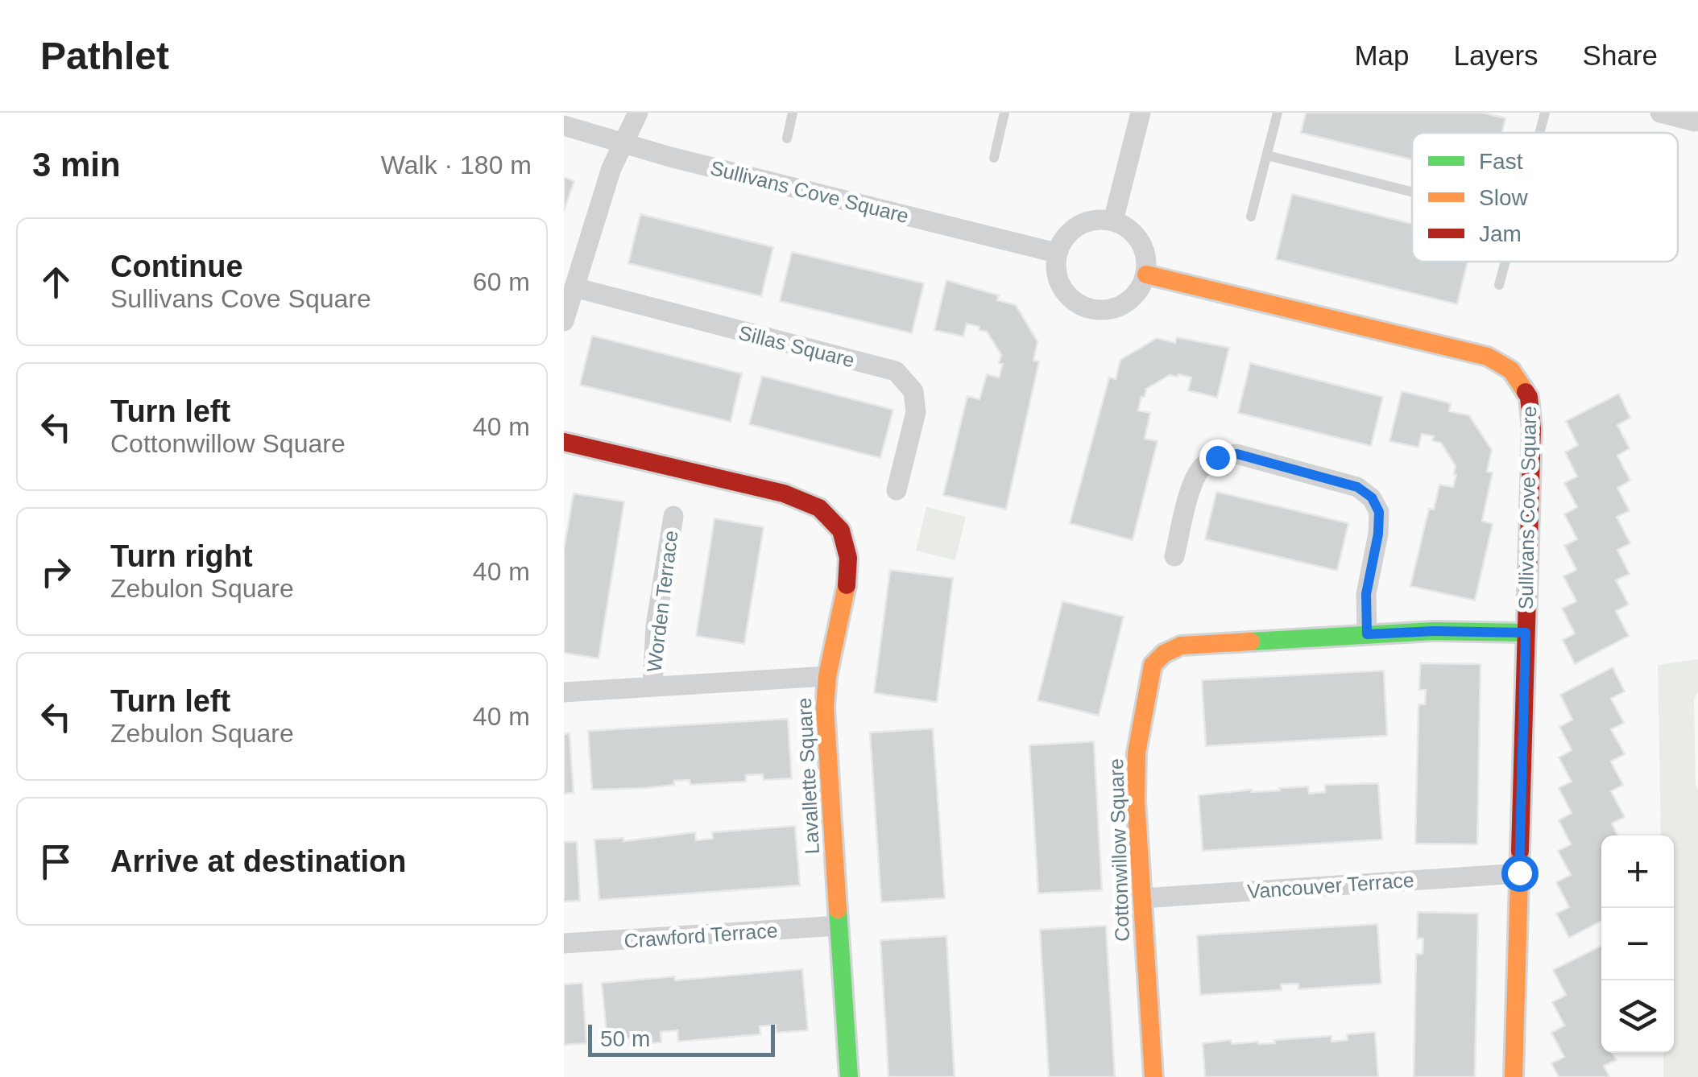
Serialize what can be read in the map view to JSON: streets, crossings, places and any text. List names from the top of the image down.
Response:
{
  "streets": {
    "street": [
      "Sullivans Cove Square",
      "Sillas Square",
      "Worden Terrace",
      "Lavallette Square",
      "Cottonwillow Square",
      "Vancouver Terrace",
      "Crawford Terrace"
    ]
  },
  "crossings": [
    ["Sullivans Cove Square", "Cottonwillow Square"],
    ["Sullivans Cove Square", "Vancouver Terrace"],
    ["Lavallette Square", "Crawford Terrace"],
    ["Cottonwillow Square", "Vancouver Terrace"]
  ],
  "legend": ["Fast", "Slow", "Jam"],
  "scale_bar": "50 m",
  "page": {
    "header": "Pathlet",
    "nav": ["Map", "Layers", "Share"],
    "heading": ["3 min", "Walk · 180 m"],
    "list": [
      ["Continue", "Sullivans Cove Square", "60 m"],
      ["Turn left", "Cottonwillow Square", "40 m"],
      ["Turn right", "Zebulon Square", "40 m"],
      ["Turn left", "Zebulon Square", "40 m"],
      "Arrive at destination"
    ],
    "map_buttons": ["+", "−"],
    "scale": "50 m"
  }
}
